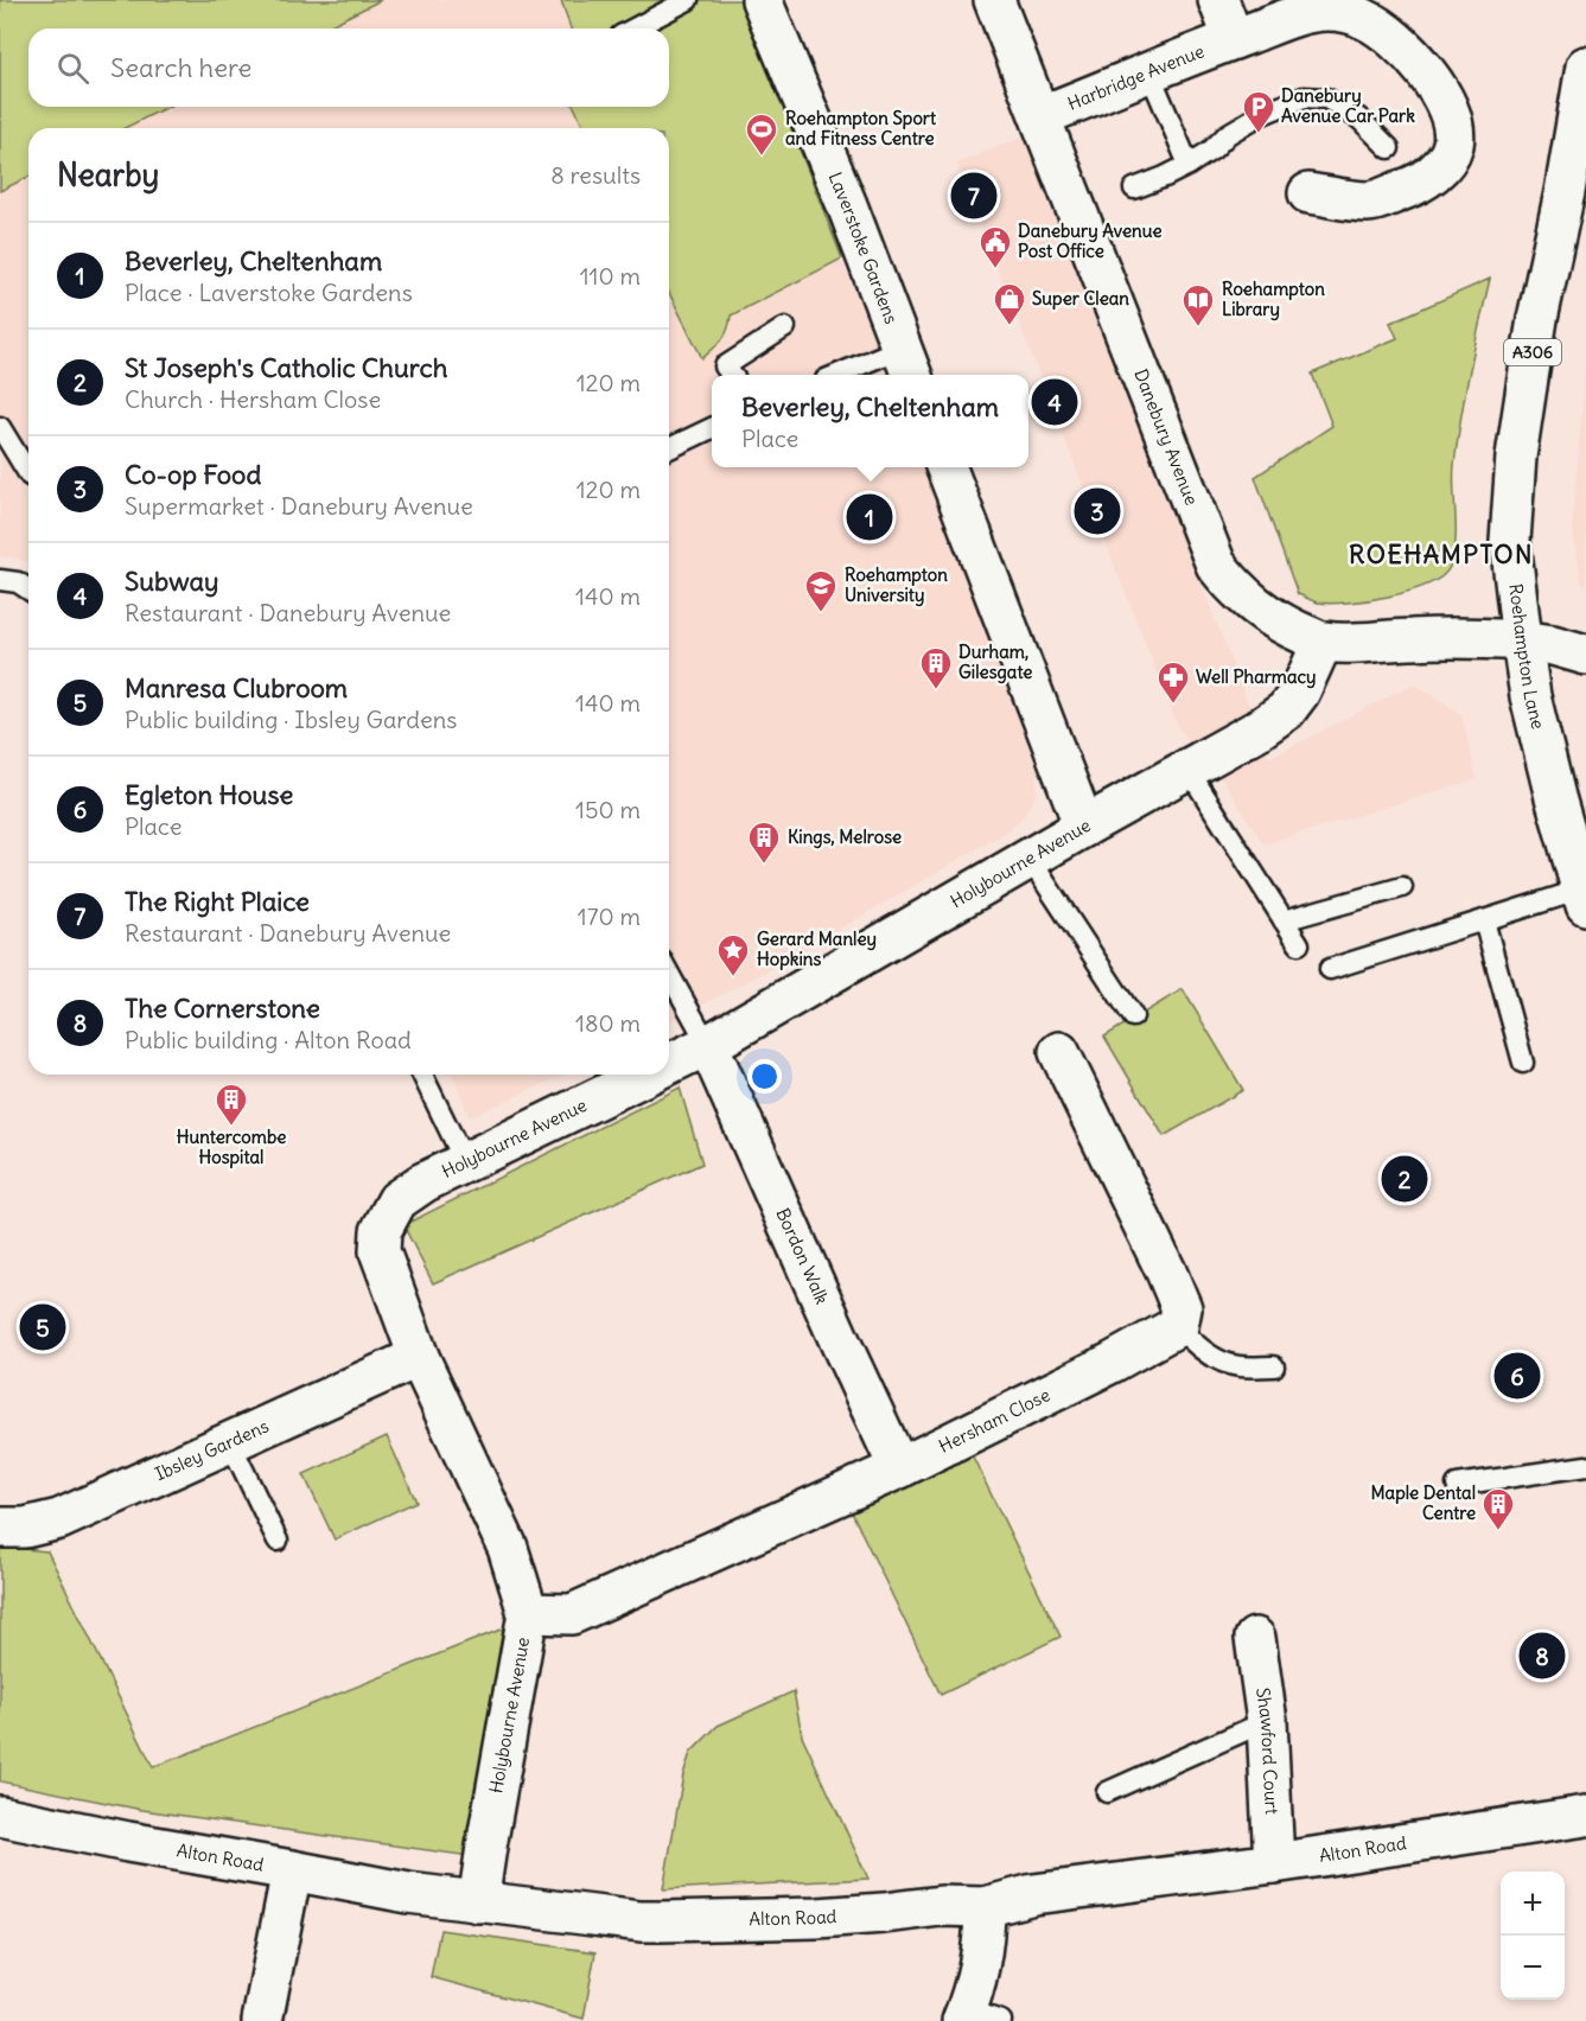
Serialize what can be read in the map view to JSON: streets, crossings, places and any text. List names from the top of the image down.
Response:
{
  "streets": {
    "main road": [
      "Harbridge Avenue",
      "Laverstoke Gardens",
      "A306",
      "Danebury Avenue",
      "Roehampton Lane",
      "Holybourne Avenue",
      "Bordon Walk",
      "Hersham Close",
      "Ibsley Gardens",
      "Shawford Court",
      "Alton Road"
    ]
  },
  "crossings": [
    ["Harbridge Avenue", "Danebury Avenue"],
    ["Danebury Avenue", "Roehampton Lane"],
    ["Danebury Avenue", "Holybourne Avenue"],
    ["Holybourne Avenue", "Bordon Walk"],
    ["Holybourne Avenue", "Hersham Close"],
    ["Holybourne Avenue", "Ibsley Gardens"],
    ["Holybourne Avenue", "Alton Road"],
    ["Bordon Walk", "Hersham Close"],
    ["Shawford Court", "Alton Road"]
  ],
  "districts": ["ROEHAMPTON"],
  "places": {
    "parking": ["Danebury Avenue Car Park"],
    "sports": ["Roehampton Sport and Fitness Centre"],
    "public building": ["Danebury Avenue Post Office"],
    "shop": ["Super Clean"],
    "library": ["Roehampton Library"],
    "school or university": ["Roehampton University"],
    "building": [
      "Durham, Gilesgate",
      "Kings, Melrose",
      "Huntercombe Hospital",
      "Maple Dental Centre"
    ],
    "pharmacy": ["Well Pharmacy"],
    "place": ["Gerard Manley Hopkins"]
  },
  "page": {
    "search": "Search here",
    "heading": ["Nearby", "8 results"],
    "pins": [
      "7",
      "4",
      "3",
      "1",
      "2",
      "5",
      "6",
      "8"
    ],
    "list": [
      {
        "mark": "1",
        "name": "Beverley, Cheltenham",
        "note": "Place · Laverstoke Gardens",
        "value": "110 m"
      },
      {
        "mark": "2",
        "name": "St Joseph's Catholic Church",
        "note": "Church · Hersham Close",
        "value": "120 m"
      },
      {
        "mark": "3",
        "name": "Co-op Food",
        "note": "Supermarket · Danebury Avenue",
        "value": "120 m"
      },
      {
        "mark": "4",
        "name": "Subway",
        "note": "Restaurant · Danebury Avenue",
        "value": "140 m"
      },
      {
        "mark": "5",
        "name": "Manresa Clubroom",
        "note": "Public building · Ibsley Gardens",
        "value": "140 m"
      },
      {
        "mark": "6",
        "name": "Egleton House",
        "note": "Place",
        "value": "150 m"
      },
      {
        "mark": "7",
        "name": "The Right Plaice",
        "note": "Restaurant · Danebury Avenue",
        "value": "170 m"
      },
      {
        "mark": "8",
        "name": "The Cornerstone",
        "note": "Public building · Alton Road",
        "value": "180 m"
      }
    ],
    "popup": ["Beverley, Cheltenham", "Place"],
    "map_buttons": ["+", "−"]
  }
}
